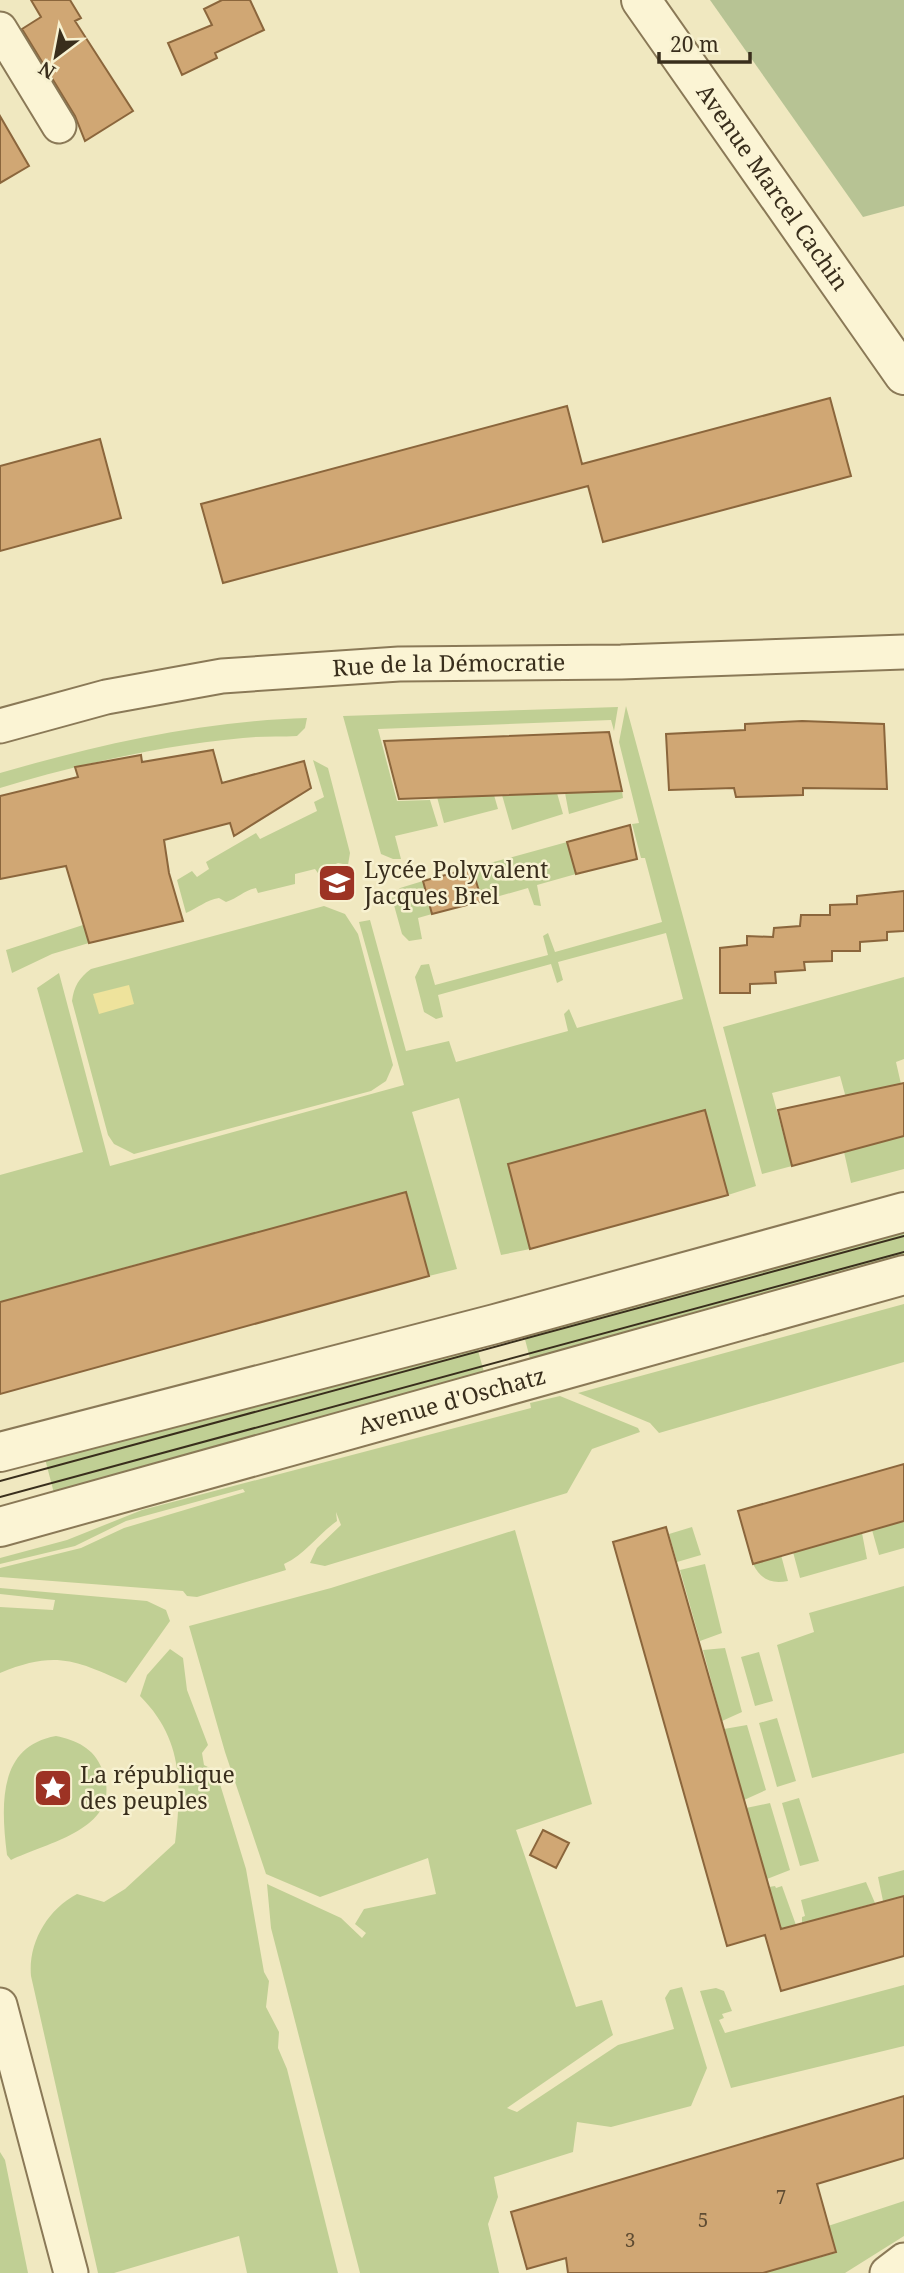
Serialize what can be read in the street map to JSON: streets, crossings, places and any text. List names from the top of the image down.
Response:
{
  "streets": {
    "street": ["Avenue Marcel Cachin", "Rue de la Démocratie", "Avenue d'Oschatz"]
  },
  "places": {
    "school or university": ["Lycée Polyvalent Jacques Brel"],
    "place": ["La république des peuples"]
  },
  "house_numbers": ["7", "5", "3"],
  "scale_bar": "20 m",
  "north": "bottom left"
}
